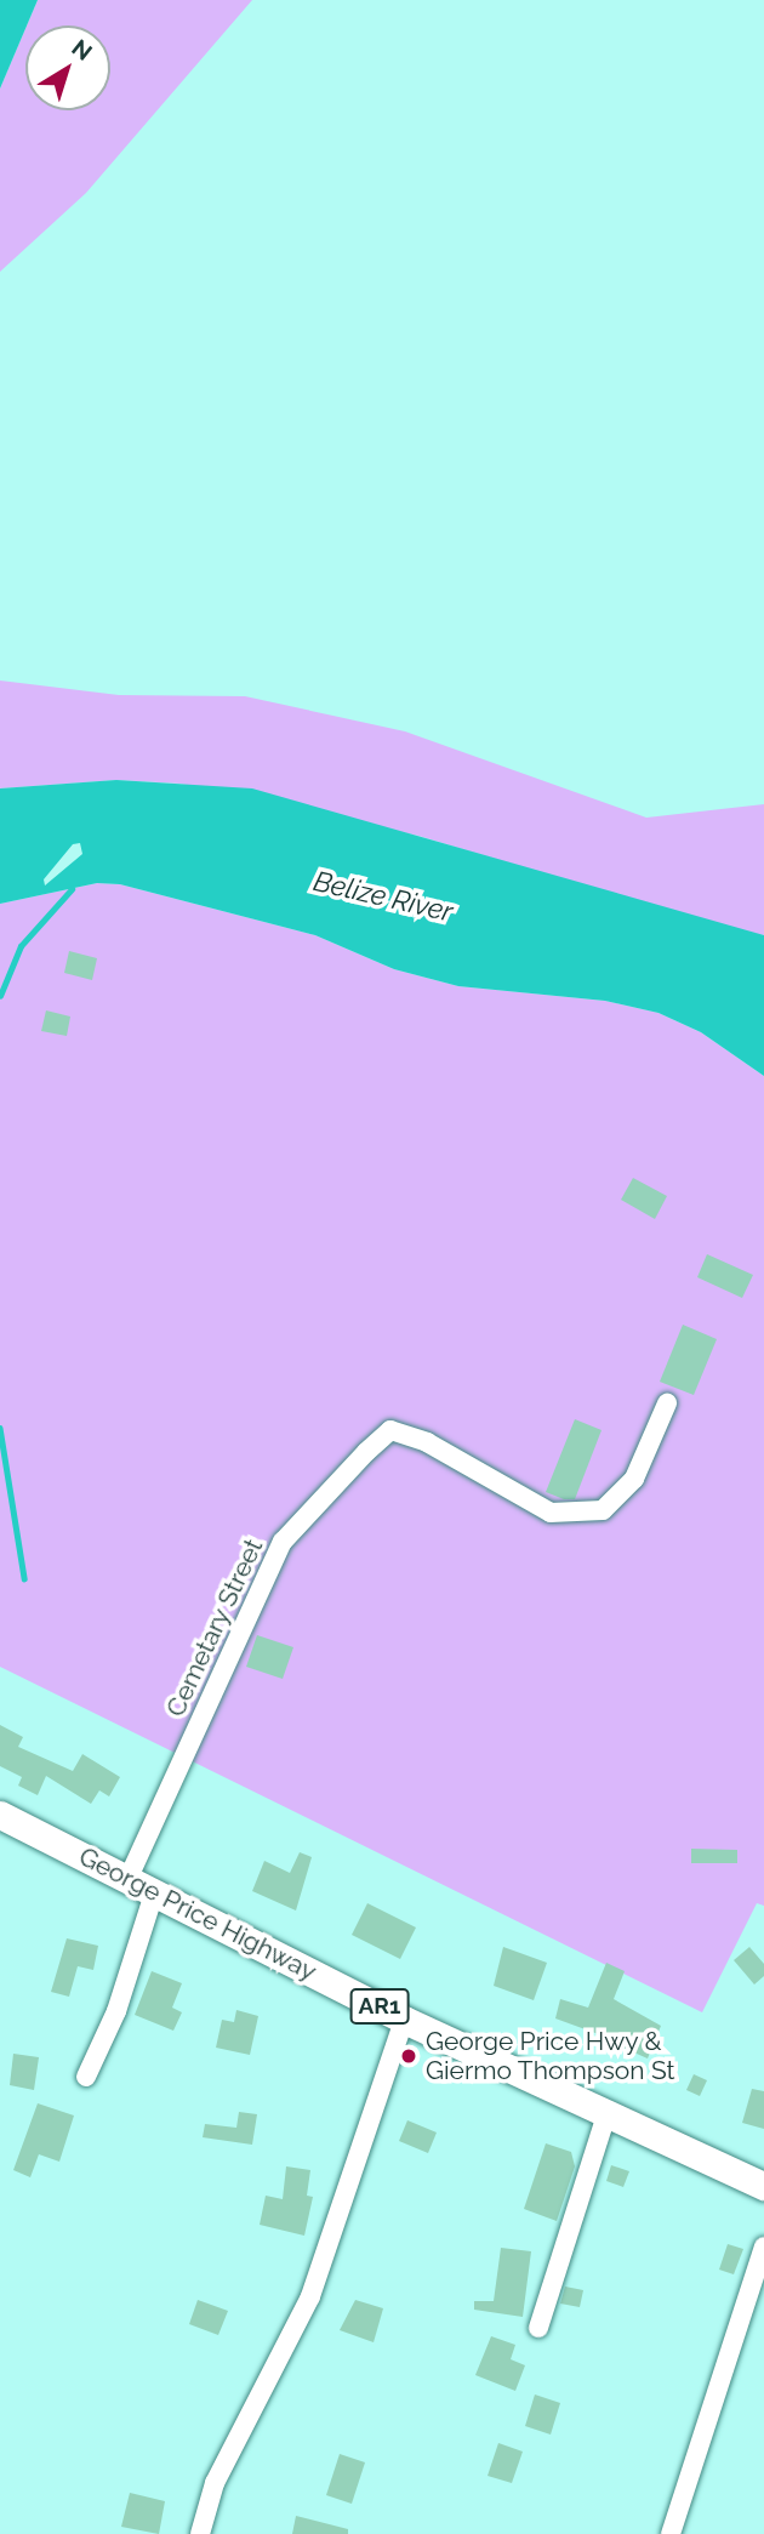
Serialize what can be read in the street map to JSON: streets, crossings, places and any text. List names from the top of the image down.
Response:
{
  "streets": {
    "highway": ["George Price Highway", "AR1"],
    "street": ["Cemetary Street"]
  },
  "crossings": [
    ["Cemetary Street", "George Price Highway"]
  ],
  "water": ["Belize River"],
  "places": ["George Price Hwy & Giermo Thompson St"],
  "north": "top right"
}
